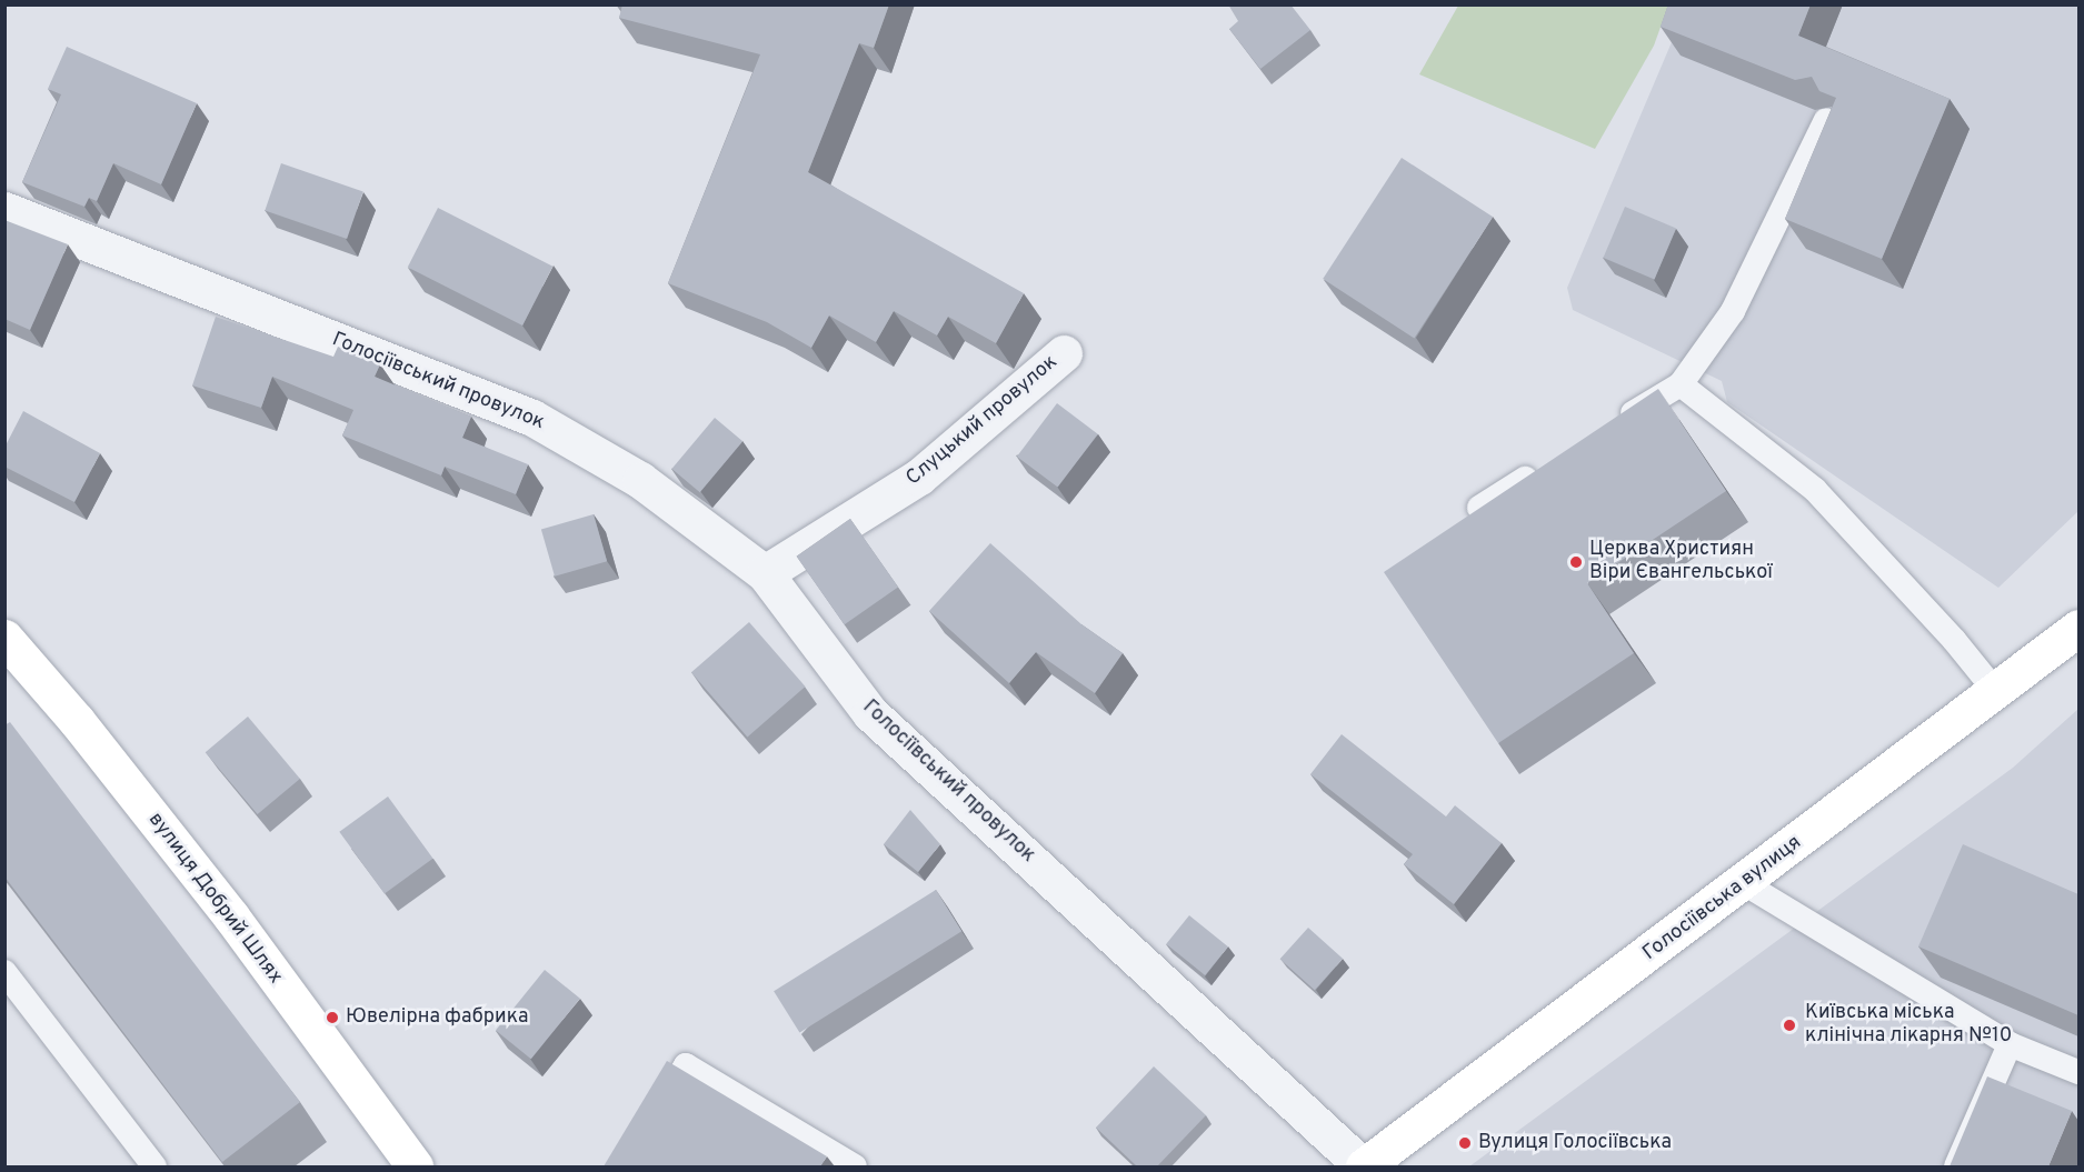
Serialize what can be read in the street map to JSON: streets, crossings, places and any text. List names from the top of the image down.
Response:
{
  "streets": {
    "main road": ["вулиця Добрий Шлях", "Голосіївська вулиця"],
    "street": ["Голосіївський провулок", "Слуцький провулок"]
  },
  "crossings": [
    ["Голосіївський провулок", "Слуцький провулок"],
    ["Голосіївський провулок", "Голосіївська вулиця"]
  ],
  "places": [
    "Церква Християн Віри Євангельської",
    "Ювелірна фабрика",
    "Київська міська клінічна лікарня №10",
    "Вулиця Голосіївська"
  ]
}
